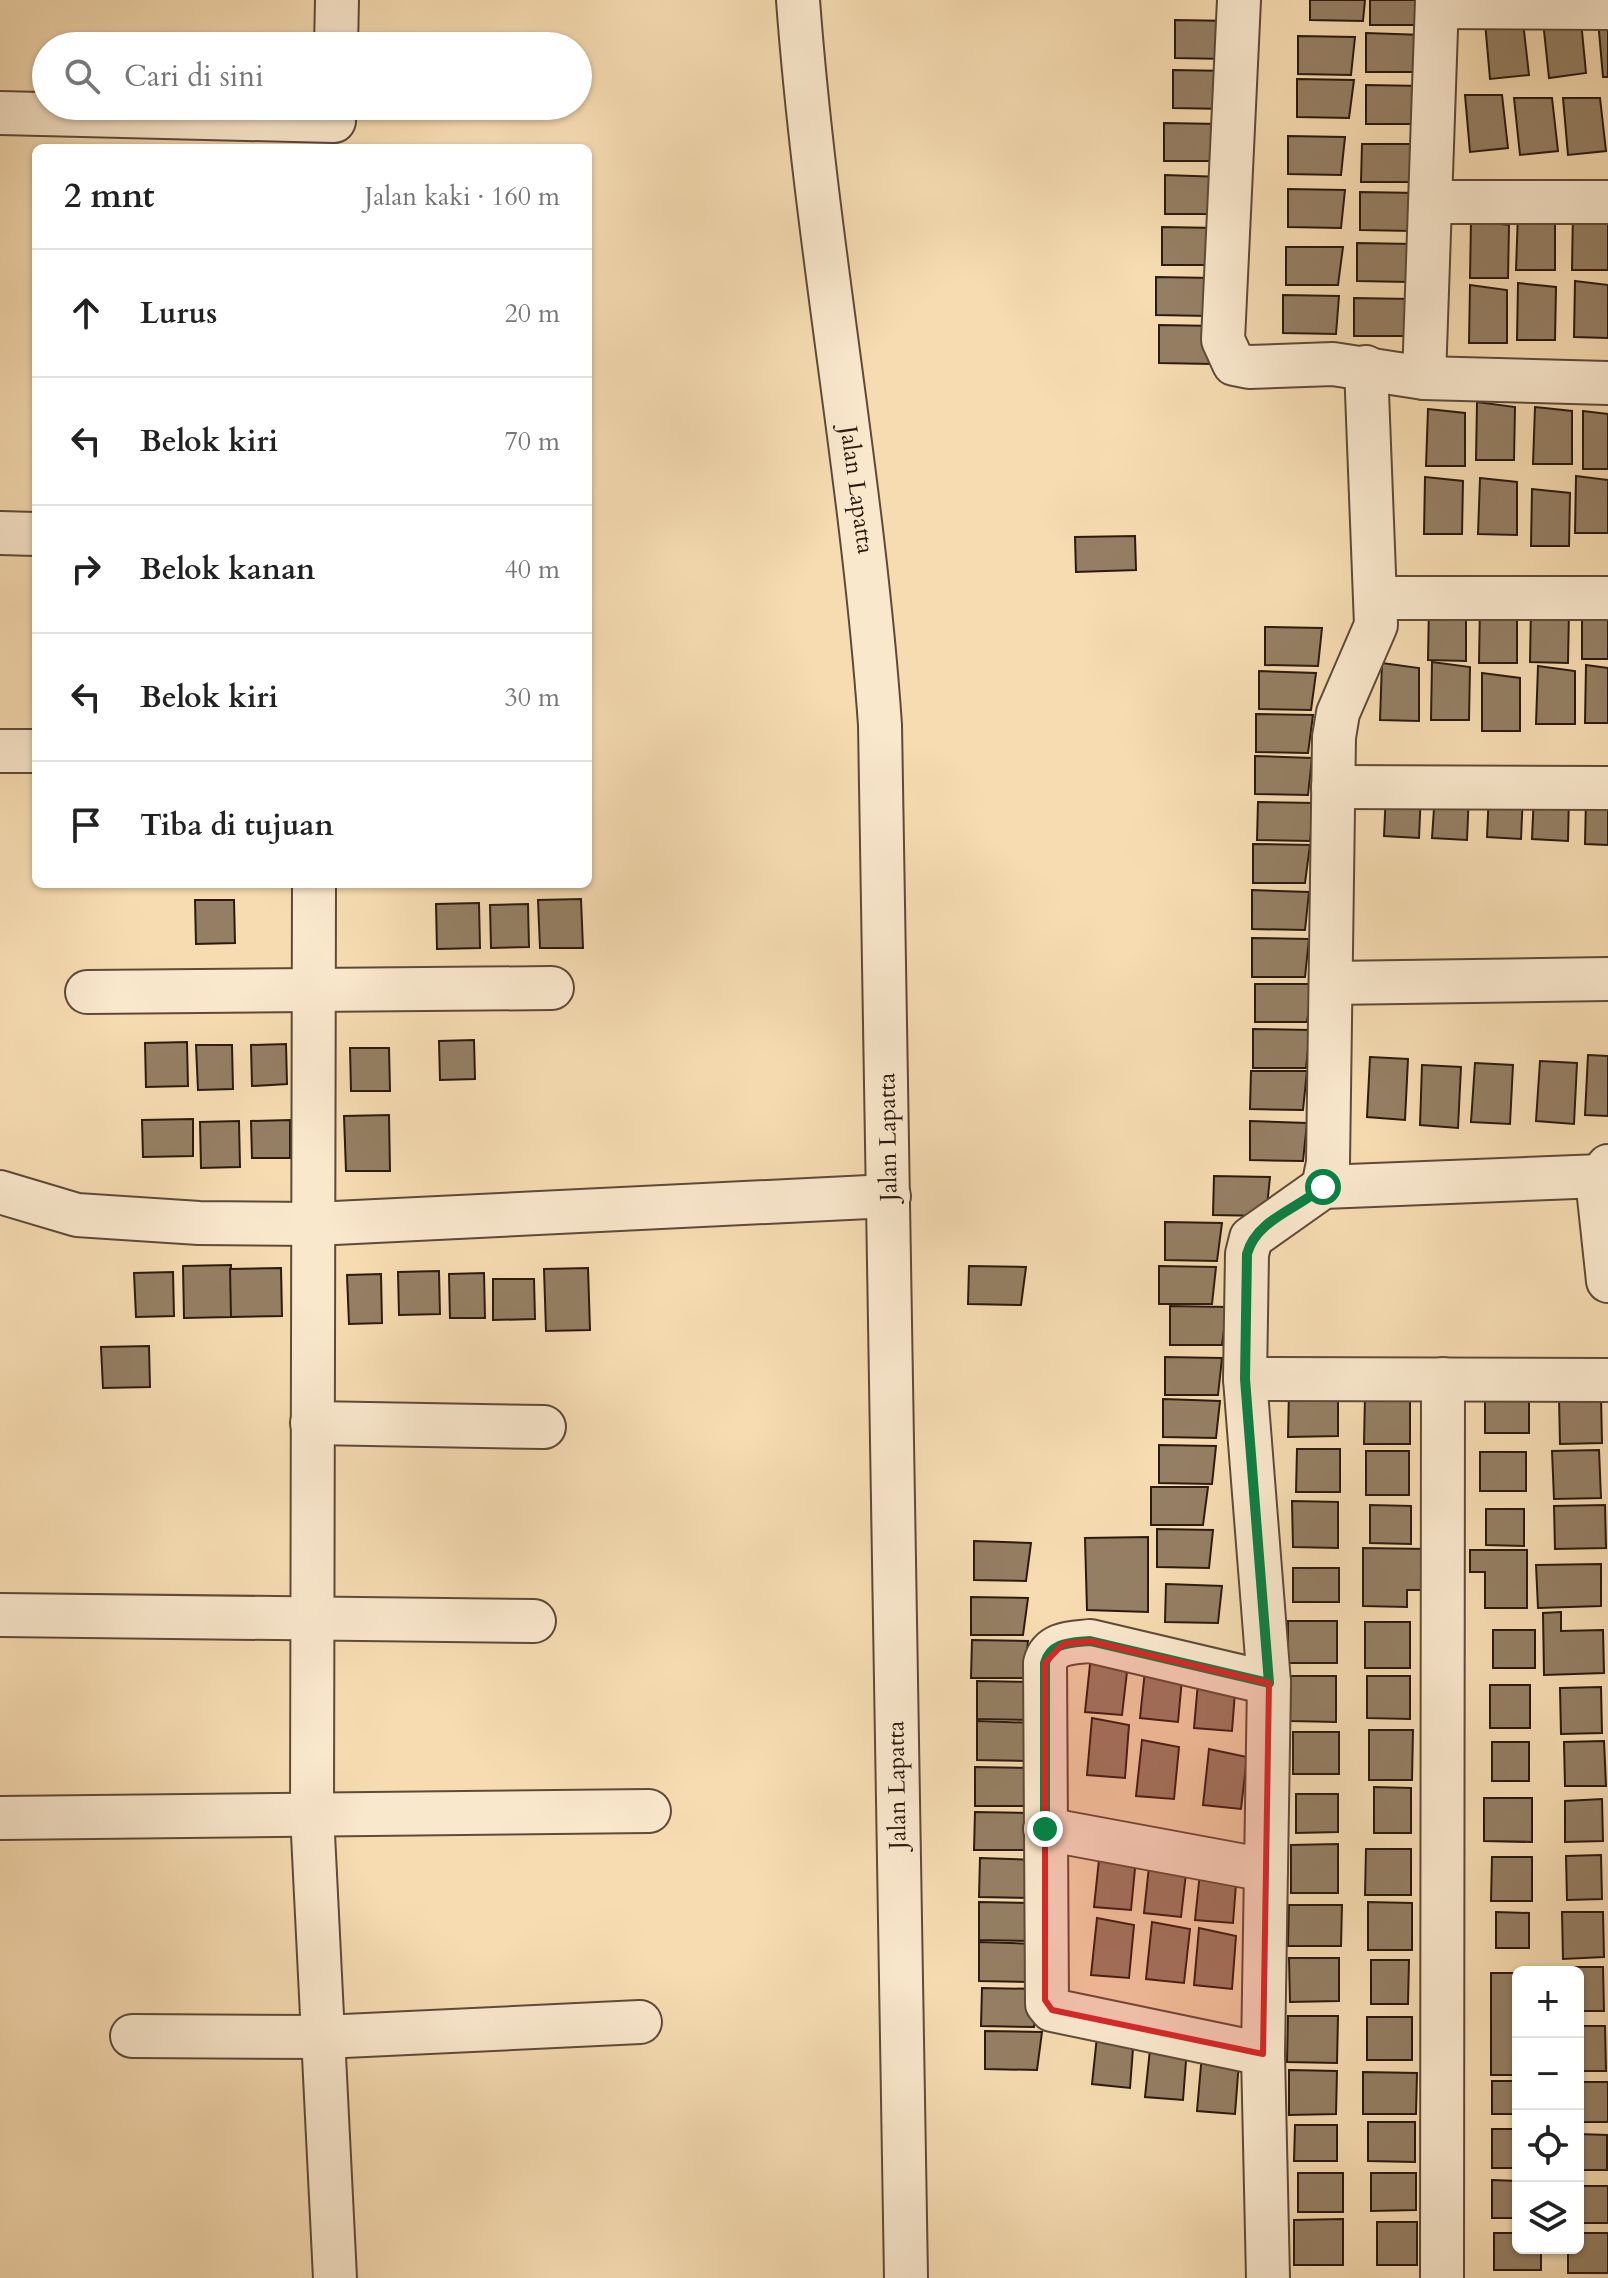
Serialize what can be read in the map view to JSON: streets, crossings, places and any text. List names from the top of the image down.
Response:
{
  "streets": {
    "street": ["Jalan Lapatta"]
  },
  "page": {
    "search": "Cari di sini",
    "heading": ["2 mnt", "Jalan kaki · 160 m"],
    "list": [
      ["Lurus", "20 m"],
      ["Belok kiri", "70 m"],
      ["Belok kanan", "40 m"],
      ["Belok kiri", "30 m"],
      "Tiba di tujuan"
    ],
    "map_buttons": ["+", "−"]
  }
}
